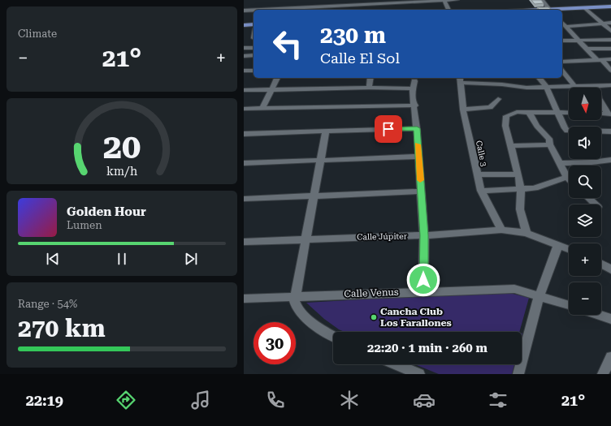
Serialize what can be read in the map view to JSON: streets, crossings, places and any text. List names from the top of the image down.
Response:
{
  "streets": {
    "street": ["Calle 3", "Calle Júpiter", "Calle Venus"]
  },
  "crossings": [
    ["Calle 3", "Calle Júpiter"]
  ],
  "places": ["Cancha Club Los Farallones"],
  "north": "bottom",
  "page": {
    "tile": [
      "Climate",
      ["Range · 54%", "270 km"]
    ],
    "turn": ["230 m", "Calle El Sol"],
    "heat": ["−", "21°", "+"],
    "map_buttons": ["+", "−"],
    "song": ["Golden Hour", "Lumen"],
    "limit": "30",
    "trip": "22:20 · 1 min · 260 m",
    "tabs": ["22:19", "21°"],
    "gauge": ["20", "km/h"]
  }
}
